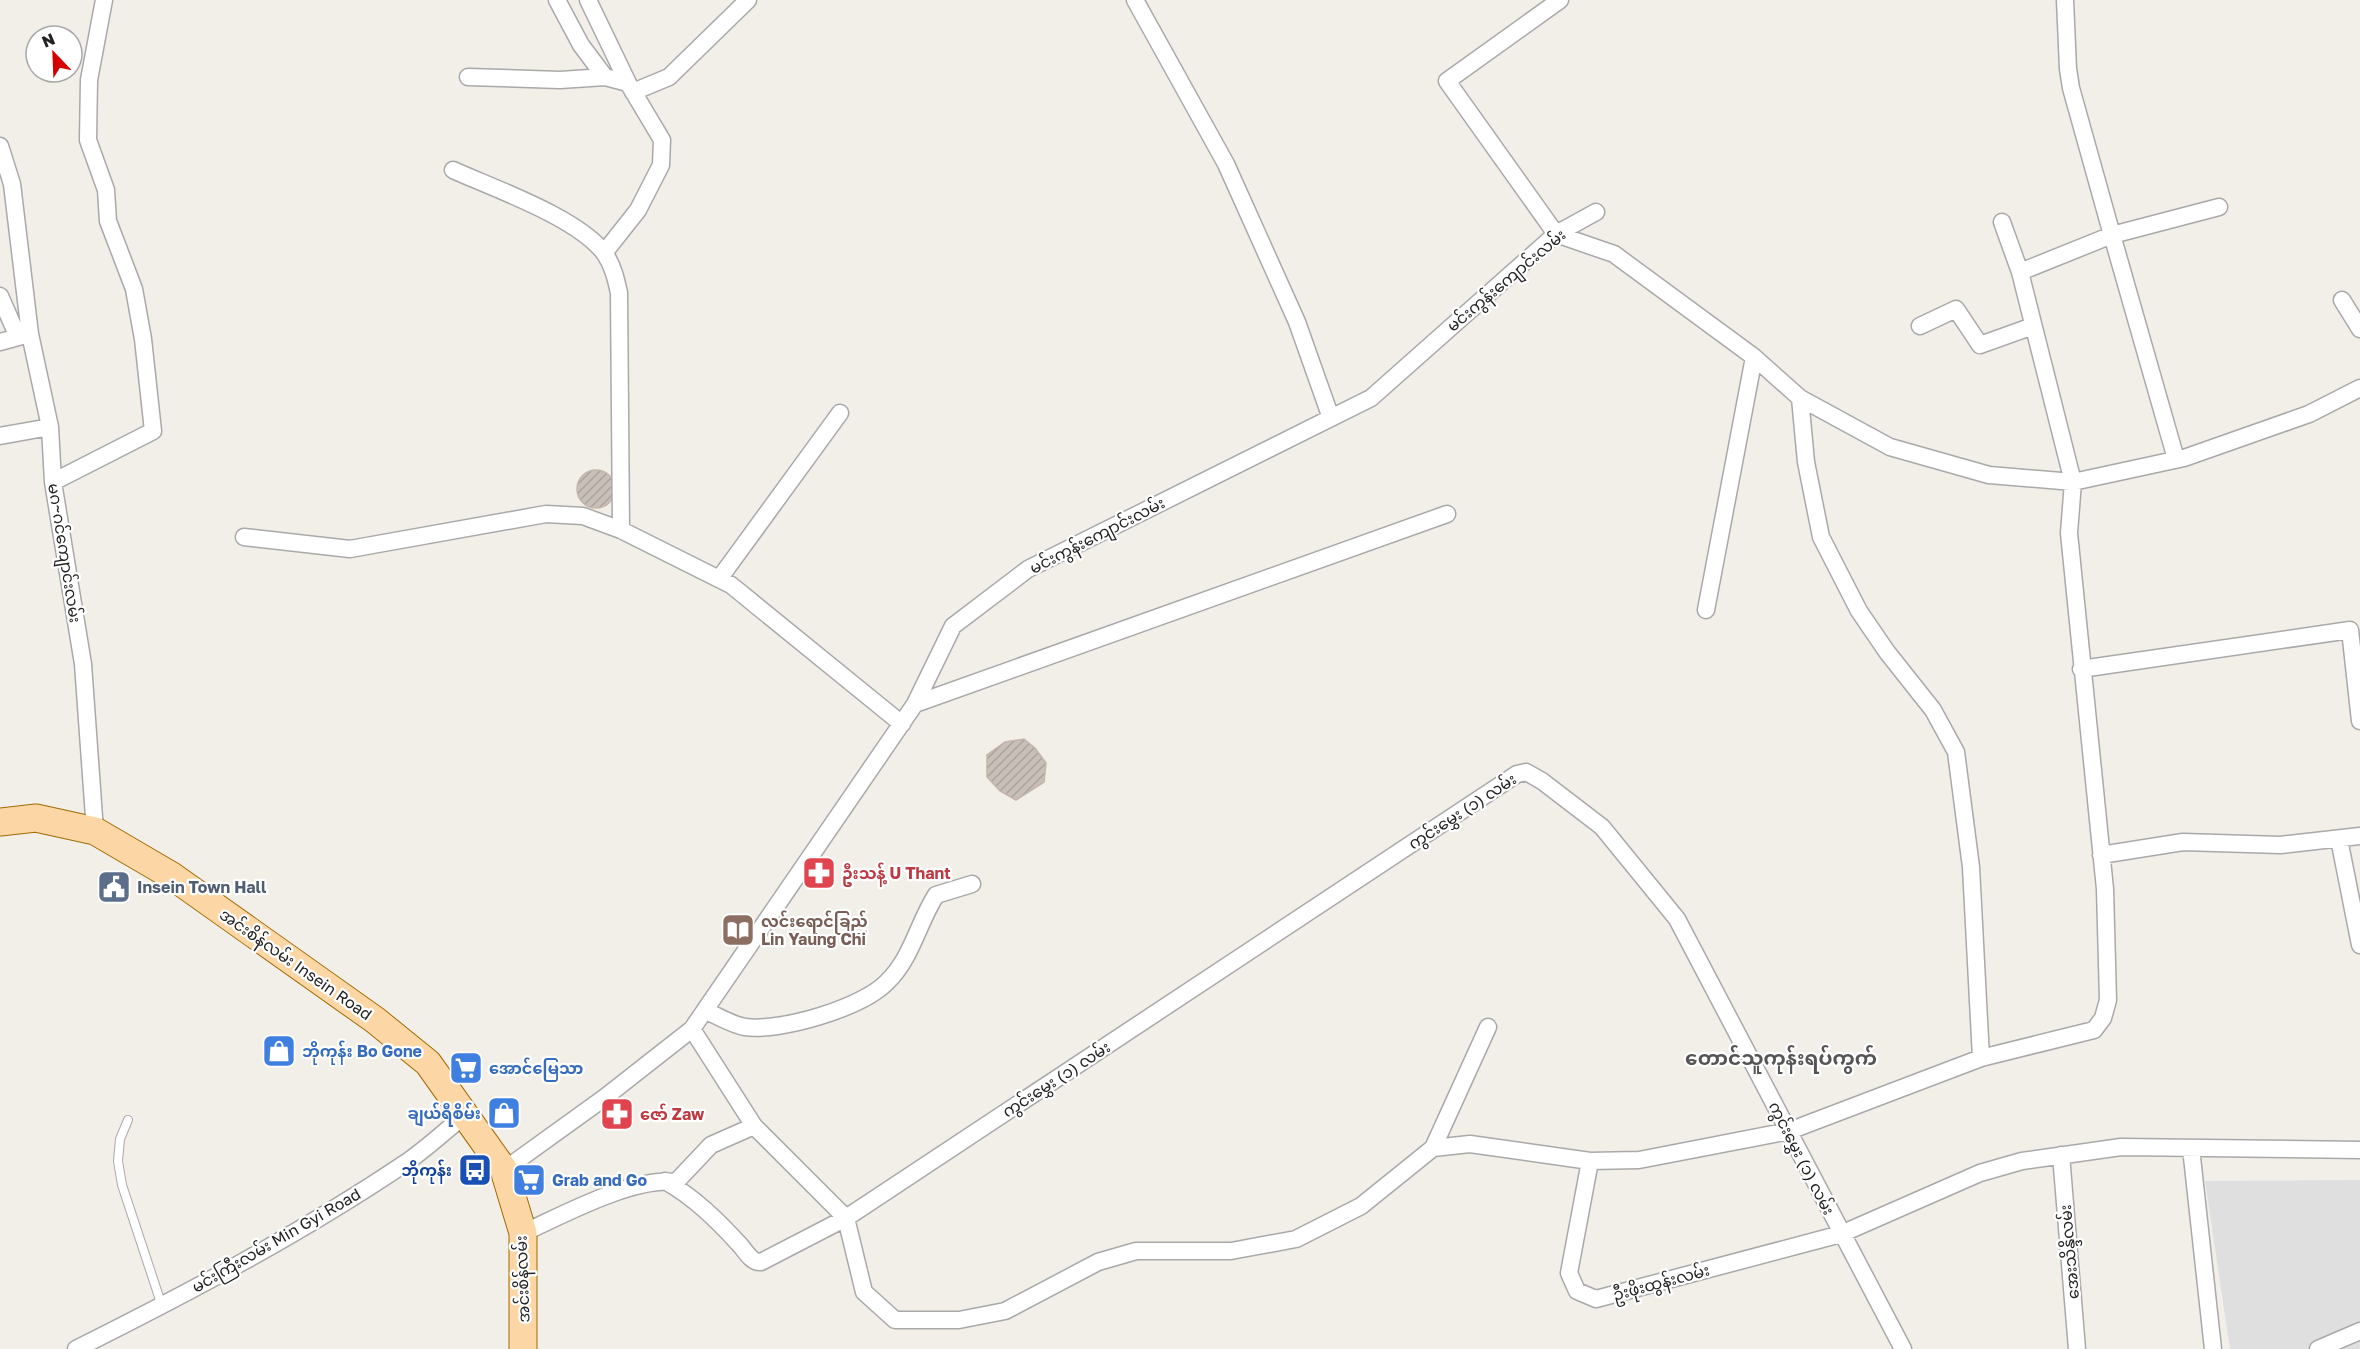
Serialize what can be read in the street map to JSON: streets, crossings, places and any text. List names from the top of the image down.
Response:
{
  "streets": {
    "main road": ["အင်းစိန်လမ်း Insein Road", "အင်းစိန်လမ်း"],
    "street": [
      "မင်းကွန်းကျောင်းလမ်း",
      "မဂ~ဂင်ကျောင်းလမ်း",
      "ကွင်းမွှေး (၁) လမ်း",
      "မင်းကြီးလမ်း Min Gyi Road",
      "အေးသိန္ဒိလမ်း",
      "ဦးဖိုးထွန်းလမ်း"
    ]
  },
  "crossings": [
    ["မင်းကွန်းကျောင်းလမ်း", "အင်းစိန်လမ်း"],
    ["မဂ~ဂင်ကျောင်းလမ်း", "အင်းစိန်လမ်း Insein Road"],
    ["ကွင်းမွှေး (၁) လမ်း", "ဦးဖိုးထွန်းလမ်း"],
    ["အင်းစိန်လမ်း Insein Road", "မင်းကြီးလမ်း Min Gyi Road"],
    ["အင်းစိန်လမ်း Insein Road", "အင်းစိန်လမ်း"],
    ["မင်းကြီးလမ်း Min Gyi Road", "အင်းစိန်လမ်း"],
    ["အေးသိန္ဒိလမ်း", "ဦးဖိုးထွန်းလမ်း"]
  ],
  "districts": ["တောင်သူကုန်းရပ်ကွက်"],
  "places": {
    "pharmacy": ["ဦးသန့် U Thant", "ဇော် Zaw"],
    "public building": ["Insein Town Hall"],
    "library": ["လင်းရောင်ခြည် Lin Yaung Chi"],
    "shop": ["ဘိုကုန်း Bo Gone", "ချယ်ရီစိမ်း"],
    "supermarket": ["အောင်မြေသာ", "Grab and Go"],
    "bus stop": ["ဘိုကုန်း"]
  },
  "north": "top left"
}
